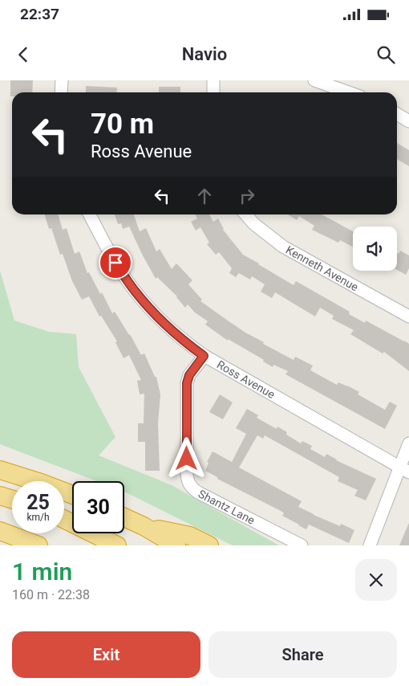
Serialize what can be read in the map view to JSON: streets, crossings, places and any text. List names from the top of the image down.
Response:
{
  "streets": {
    "street": ["Kenneth Avenue", "Ross Avenue", "Shantz Lane"]
  },
  "crossings": [
    ["Ross Avenue", "Shantz Lane"]
  ],
  "page": {
    "status": "22:37",
    "header": "Navio",
    "turn": ["70 m", "Ross Avenue"],
    "speed": "25 km/h",
    "limit": "30",
    "heading": ["1 min", "160 m · 22:38"],
    "buttons": ["Exit", "Share"]
  }
}
